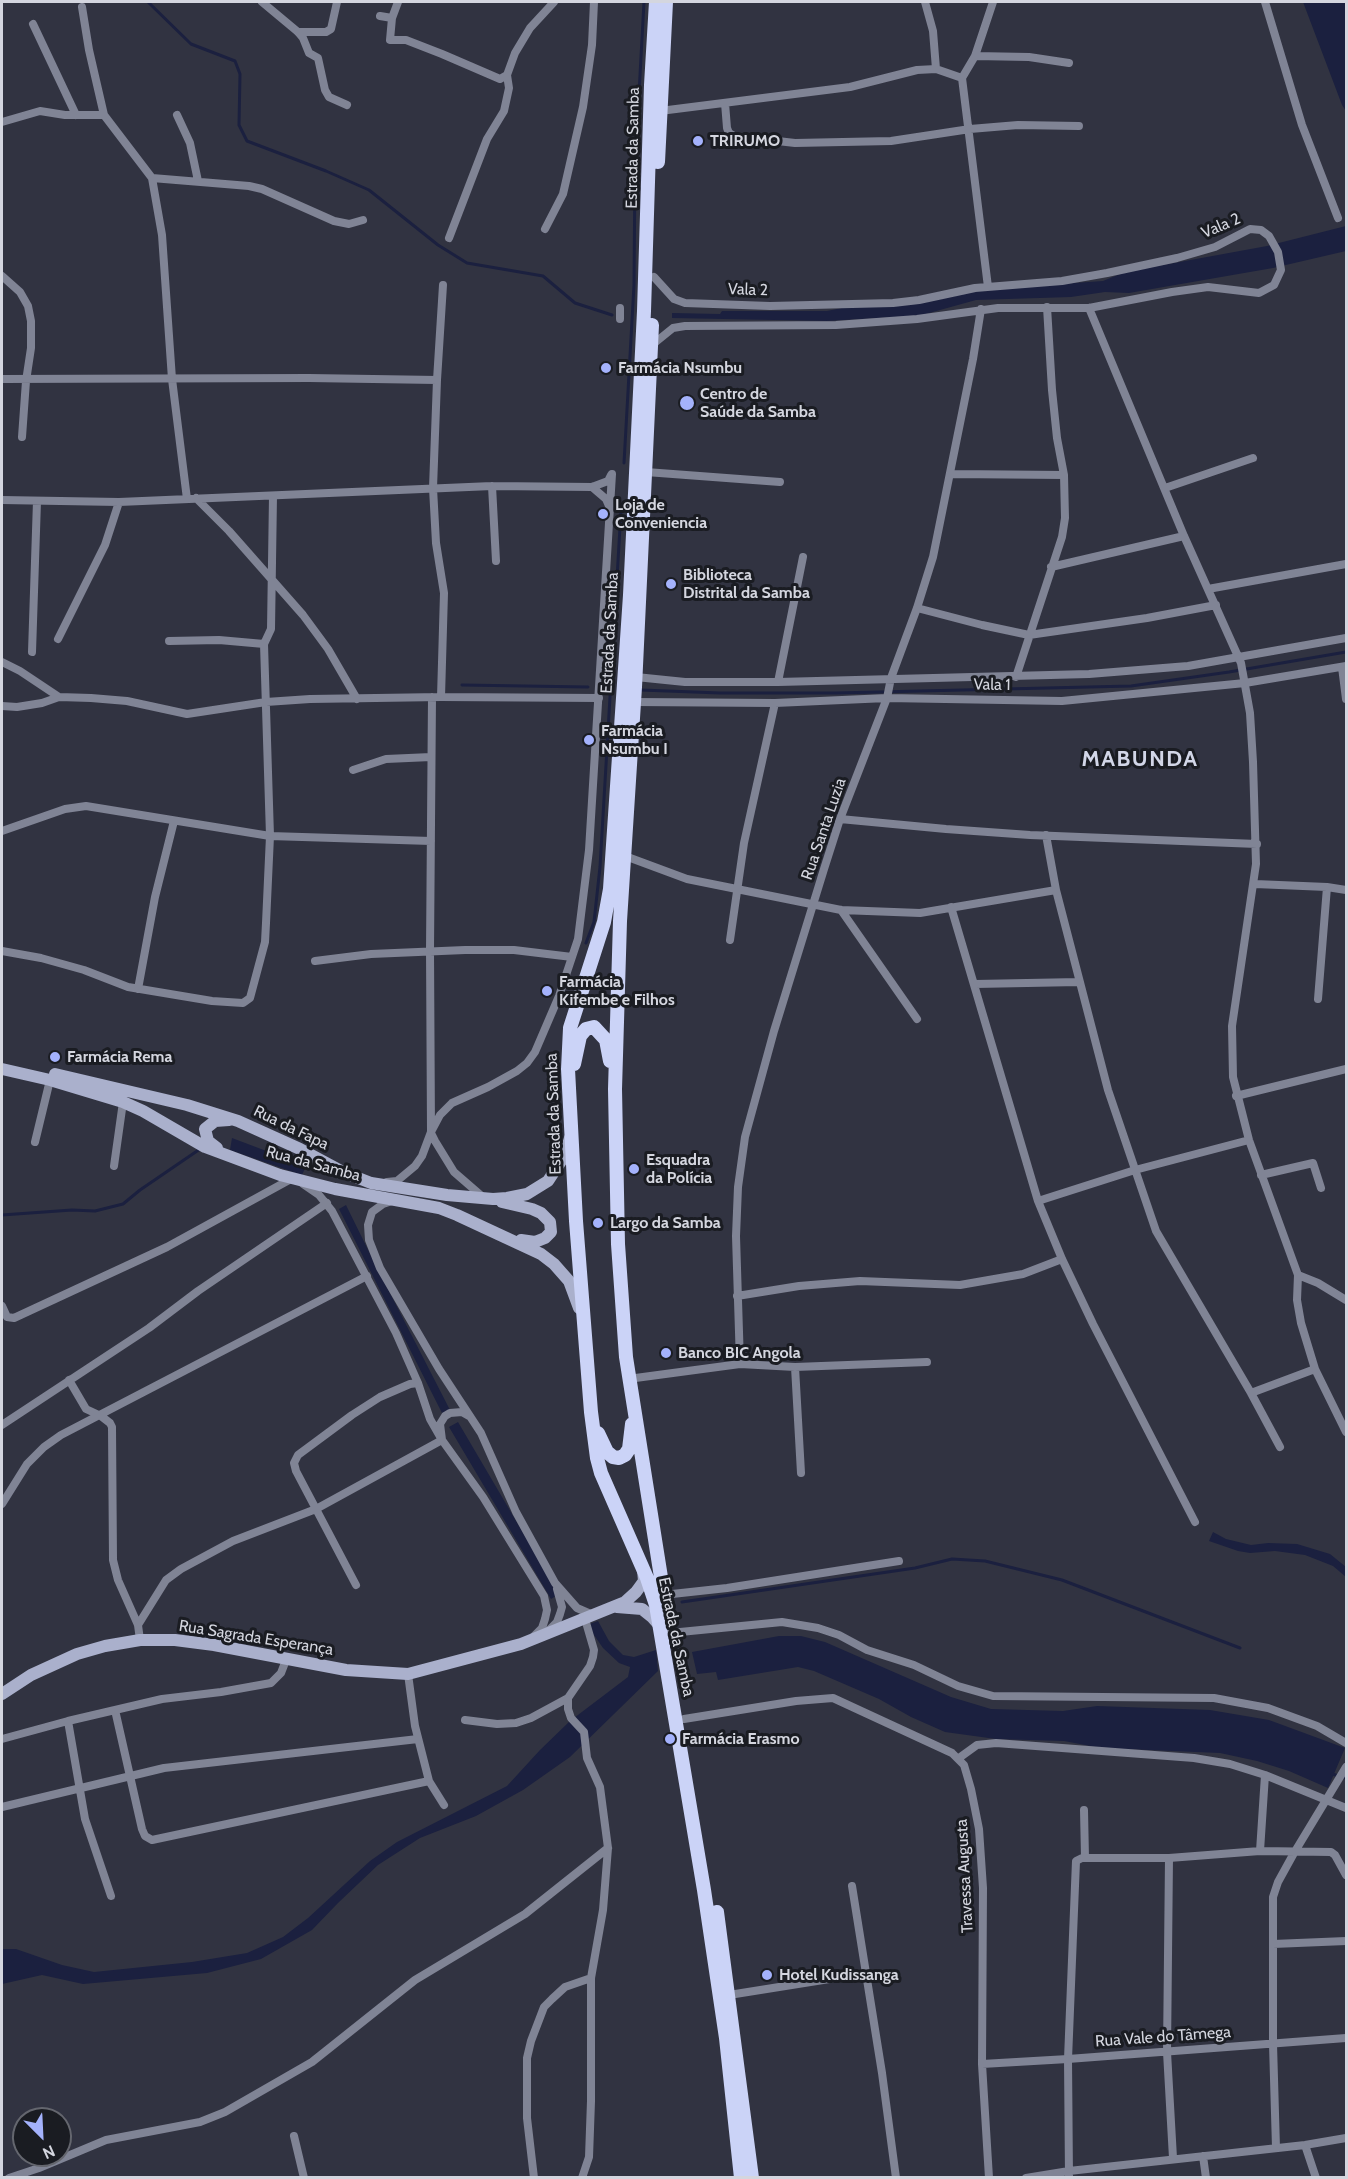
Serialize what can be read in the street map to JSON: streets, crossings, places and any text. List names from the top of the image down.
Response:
{
  "streets": {
    "main road": [
      "Estrada da Samba",
      "Rua da Fapa",
      "Rua da Samba",
      "Rua Sagrada Esperança"
    ],
    "street": [
      "Vala 2",
      "Vala 1",
      "Rua Santa Luzia",
      "Travessa Augusta",
      "Rua Vale do Tâmega"
    ]
  },
  "crossings": [
    ["Estrada da Samba", "Vala 2"],
    ["Estrada da Samba", "Vala 1"],
    ["Estrada da Samba", "Rua da Fapa"],
    ["Estrada da Samba", "Rua da Samba"],
    ["Estrada da Samba", "Rua Sagrada Esperança"],
    ["Vala 2", "Rua Santa Luzia"],
    ["Vala 1", "Rua Santa Luzia"],
    ["Travessa Augusta", "Rua Vale do Tâmega"]
  ],
  "districts": ["MABUNDA"],
  "places": [
    "TRIRUMO",
    "Farmácia Nsumbu",
    "Centro de Saúde da Samba",
    "Loja de Conveniencia",
    "Biblioteca Distrital da Samba",
    "Farmácia Nsumbu I",
    "Farmácia Kifembe e Filhos",
    "Farmácia Rema",
    "Esquadra da Polícia",
    "Largo da Samba",
    "Banco BIC Angola",
    "Farmácia Erasmo",
    "Hotel Kudissanga"
  ],
  "north": "bottom right"
}
